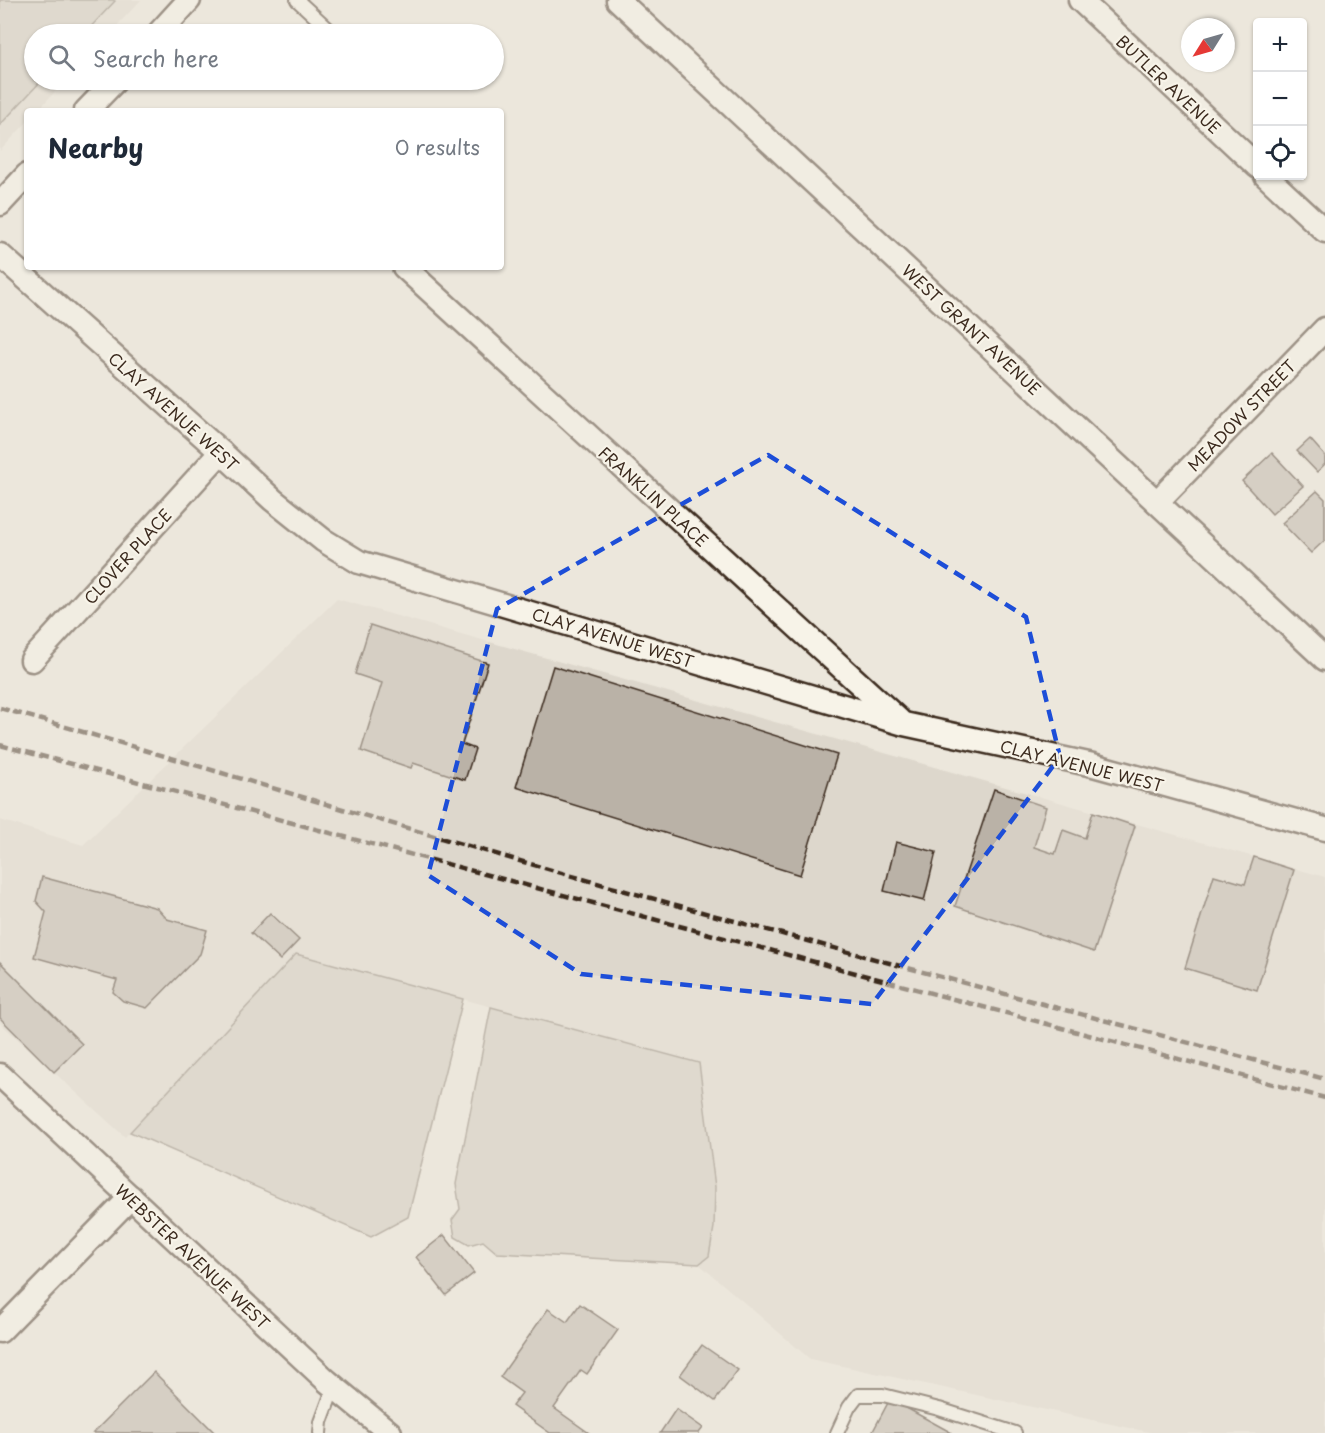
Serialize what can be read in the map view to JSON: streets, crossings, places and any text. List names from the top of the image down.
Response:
{
  "streets": {
    "street": [
      "BUTLER AVENUE",
      "WEST GRANT AVENUE",
      "CLAY AVENUE WEST",
      "MEADOW STREET",
      "FRANKLIN PLACE",
      "CLOVER PLACE",
      "WEBSTER AVENUE WEST"
    ]
  },
  "crossings": [
    ["WEST GRANT AVENUE", "MEADOW STREET"],
    ["CLAY AVENUE WEST", "FRANKLIN PLACE"],
    ["CLAY AVENUE WEST", "CLOVER PLACE"]
  ],
  "north": "bottom left",
  "page": {
    "map_buttons": ["+", "−"],
    "search": "Search here",
    "heading": ["Nearby", "0 results"]
  }
}
